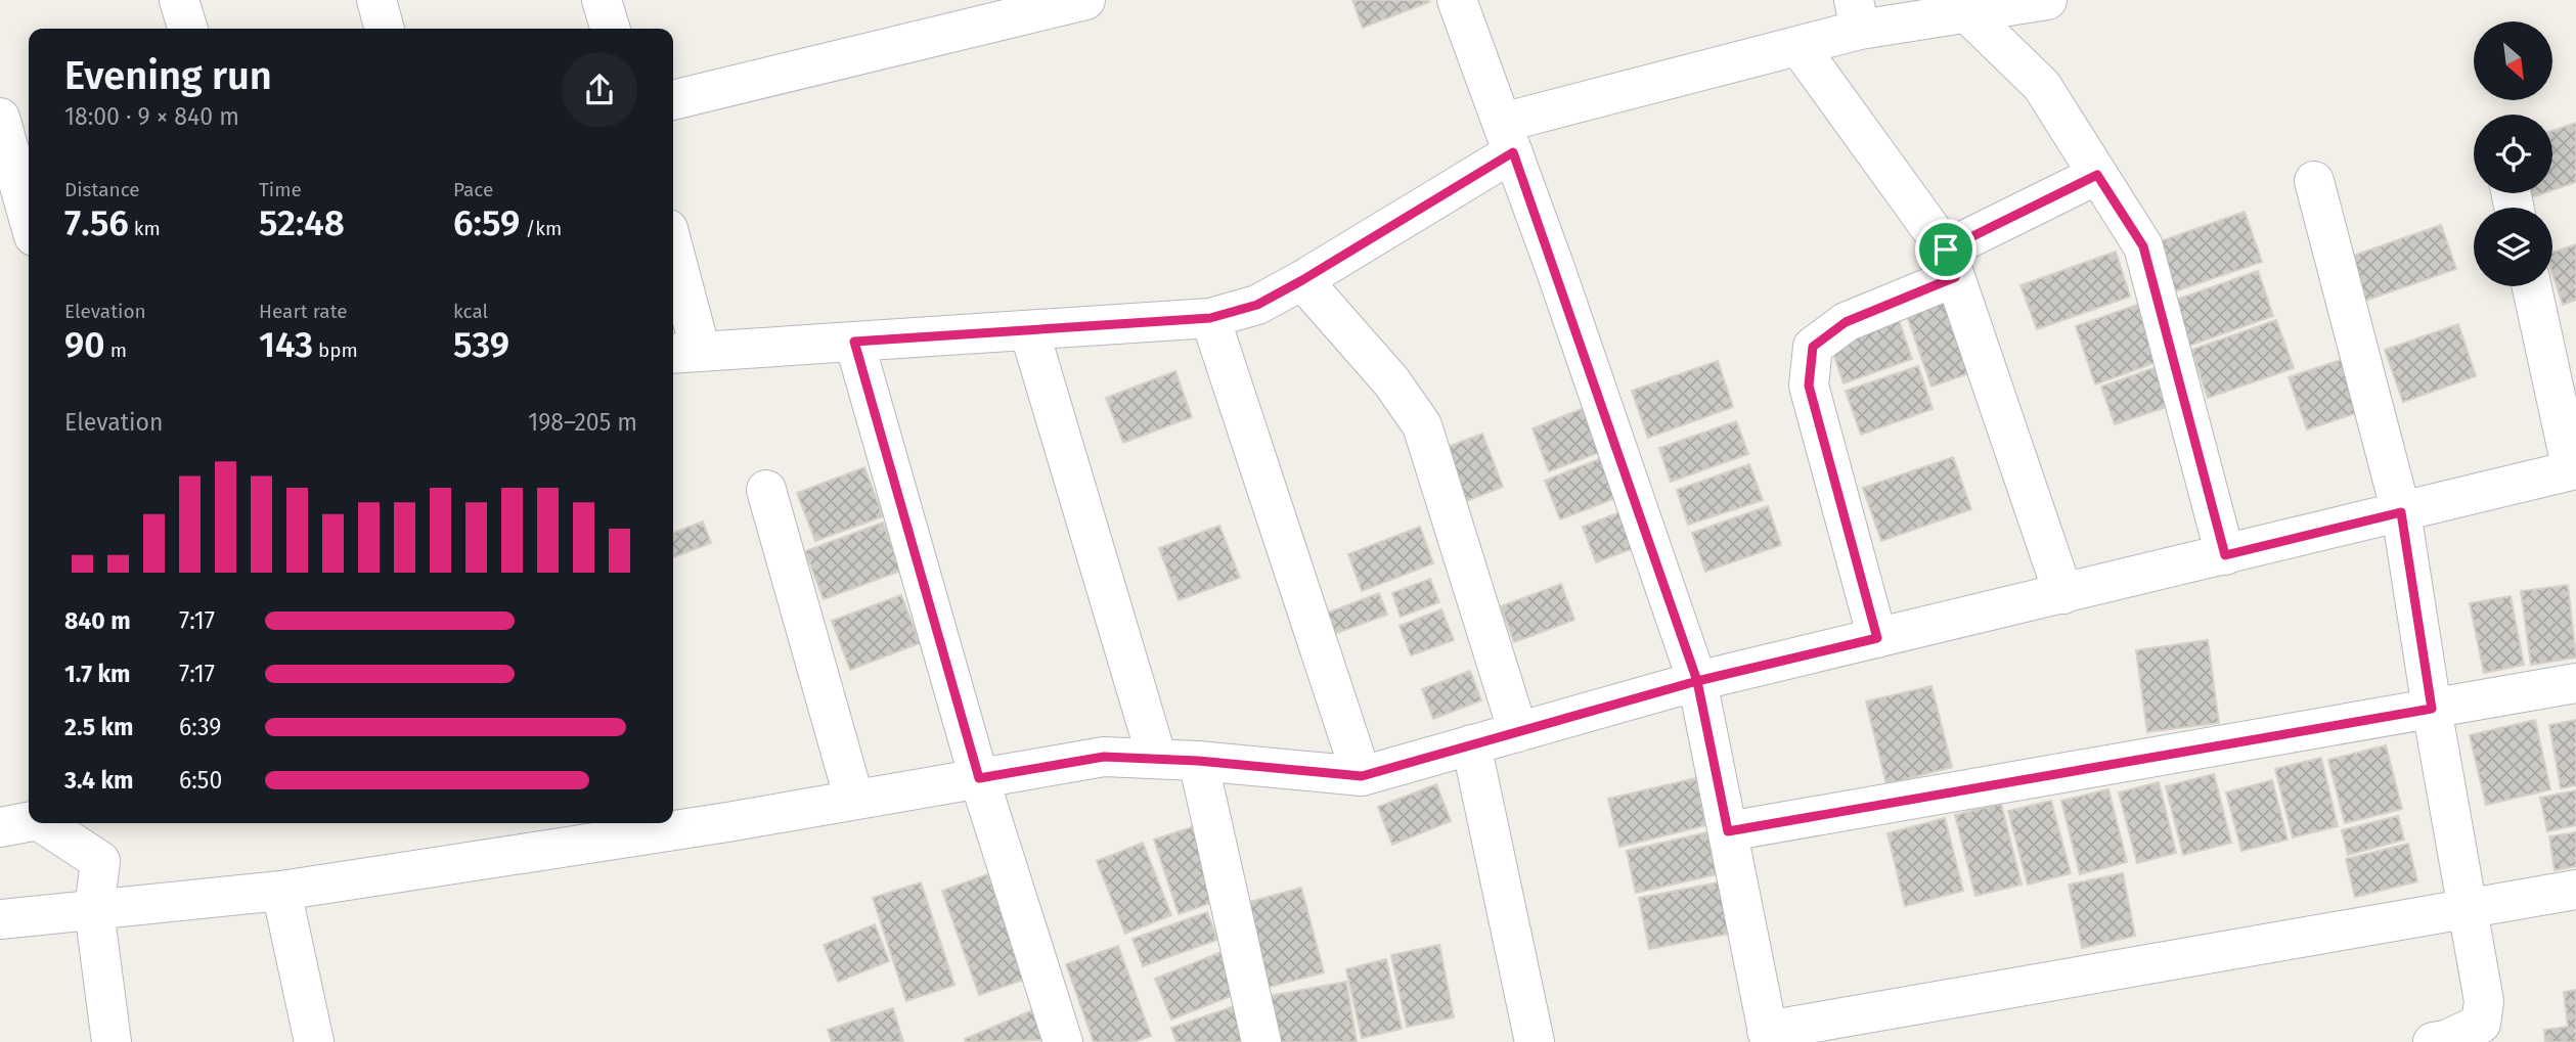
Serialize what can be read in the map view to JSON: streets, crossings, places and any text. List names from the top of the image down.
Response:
{
  "north": "bottom right",
  "page": {
    "heading": ["Evening run", "18:00 · 9 × 840 m"],
    "stats": [
      ["Distance", "7.56 km"],
      ["Time", "52:48"],
      ["Pace", "6:59 /km"],
      ["Elevation", "90 m"],
      ["Heart rate", "143 bpm"],
      ["kcal", "539"]
    ],
    "chart": ["Elevation", "198–205 m"],
    "list": [
      {
        "name": "840 m",
        "note": "7:17"
      },
      {
        "name": "1.7 km",
        "note": "7:17"
      },
      {
        "name": "2.5 km",
        "note": "6:39"
      },
      {
        "name": "3.4 km",
        "note": "6:50"
      }
    ]
  }
}
